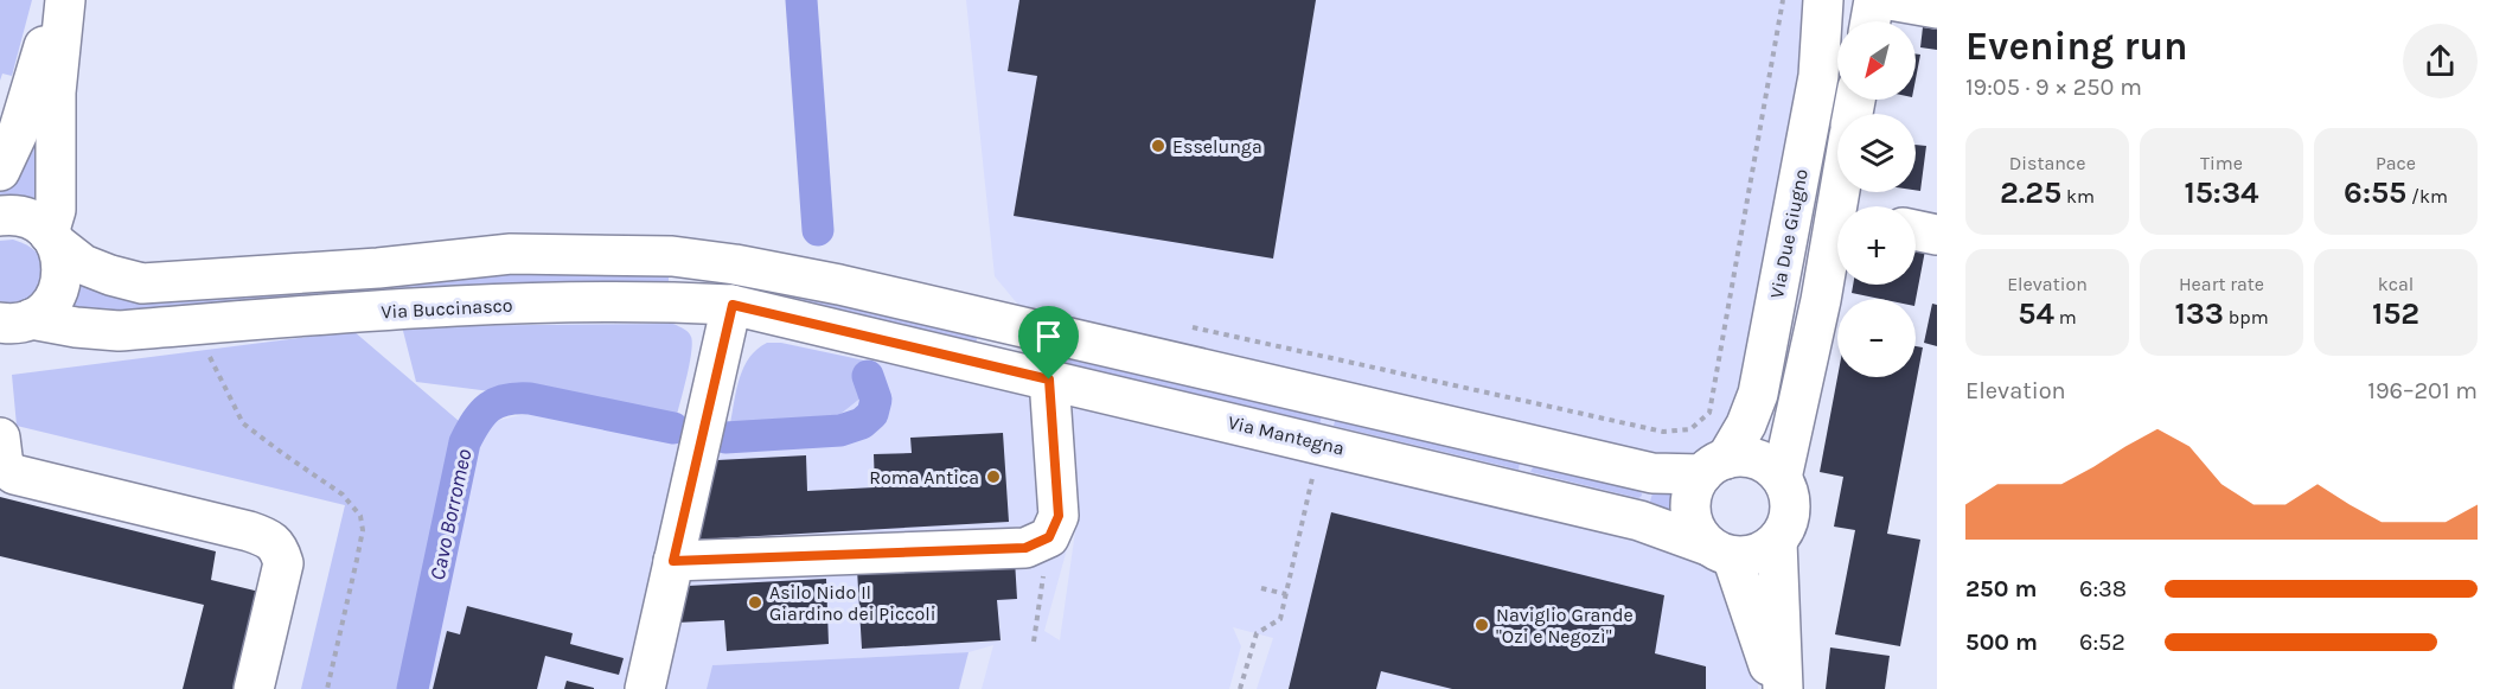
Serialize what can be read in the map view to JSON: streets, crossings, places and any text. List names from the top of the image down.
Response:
{
  "streets": {
    "street": ["Via Due Giugno", "Via Buccinasco", "Via Mantegna"]
  },
  "crossings": [
    ["Via Due Giugno", "Via Mantegna"],
    ["Via Buccinasco", "Via Mantegna"]
  ],
  "water": ["Cavo Borromeo"],
  "places": [
    "Esselunga",
    "Roma Antica",
    "Asilo Nido Il Giardino dei Piccoli",
    "Naviglio Grande \"Ozi e Negozi\""
  ],
  "north": "bottom left",
  "page": {
    "heading": ["Evening run", "19:05 · 9 × 250 m"],
    "map_buttons": ["+", "−"],
    "stats": [
      ["Distance", "2.25 km"],
      ["Time", "15:34"],
      ["Pace", "6:55 /km"],
      ["Elevation", "54 m"],
      ["Heart rate", "133 bpm"],
      ["kcal", "152"]
    ],
    "chart": ["Elevation", "196–201 m"],
    "list": [
      {
        "name": "250 m",
        "note": "6:38"
      },
      {
        "name": "500 m",
        "note": "6:52"
      }
    ]
  }
}
